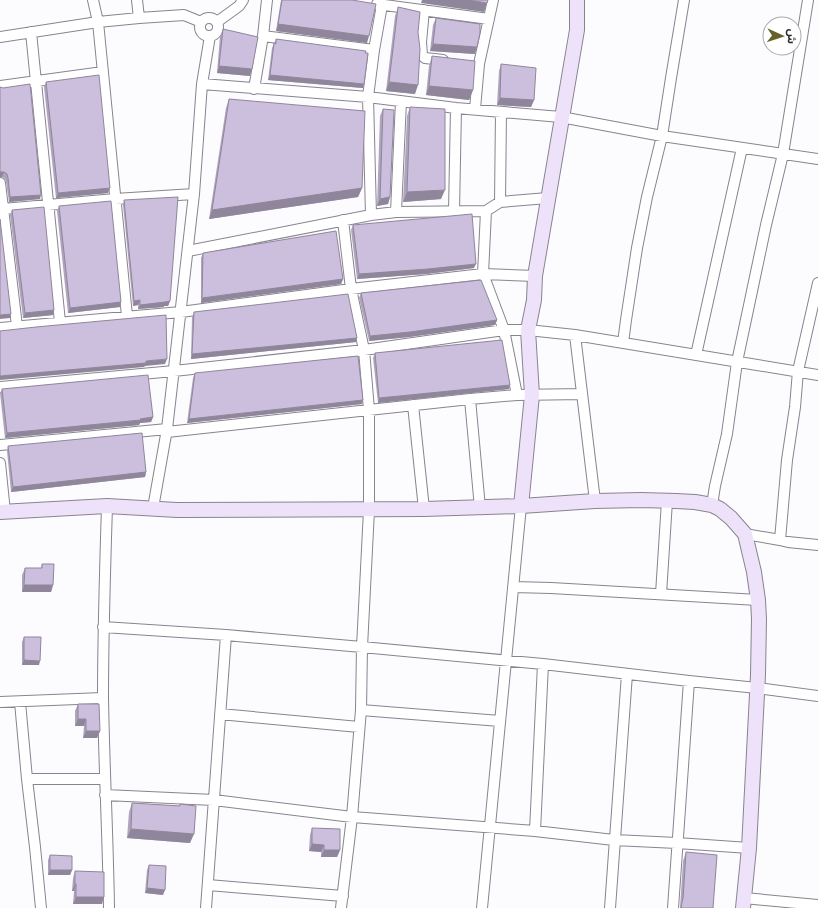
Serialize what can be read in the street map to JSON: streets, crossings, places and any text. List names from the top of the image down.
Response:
{
  "north": "right"
}
